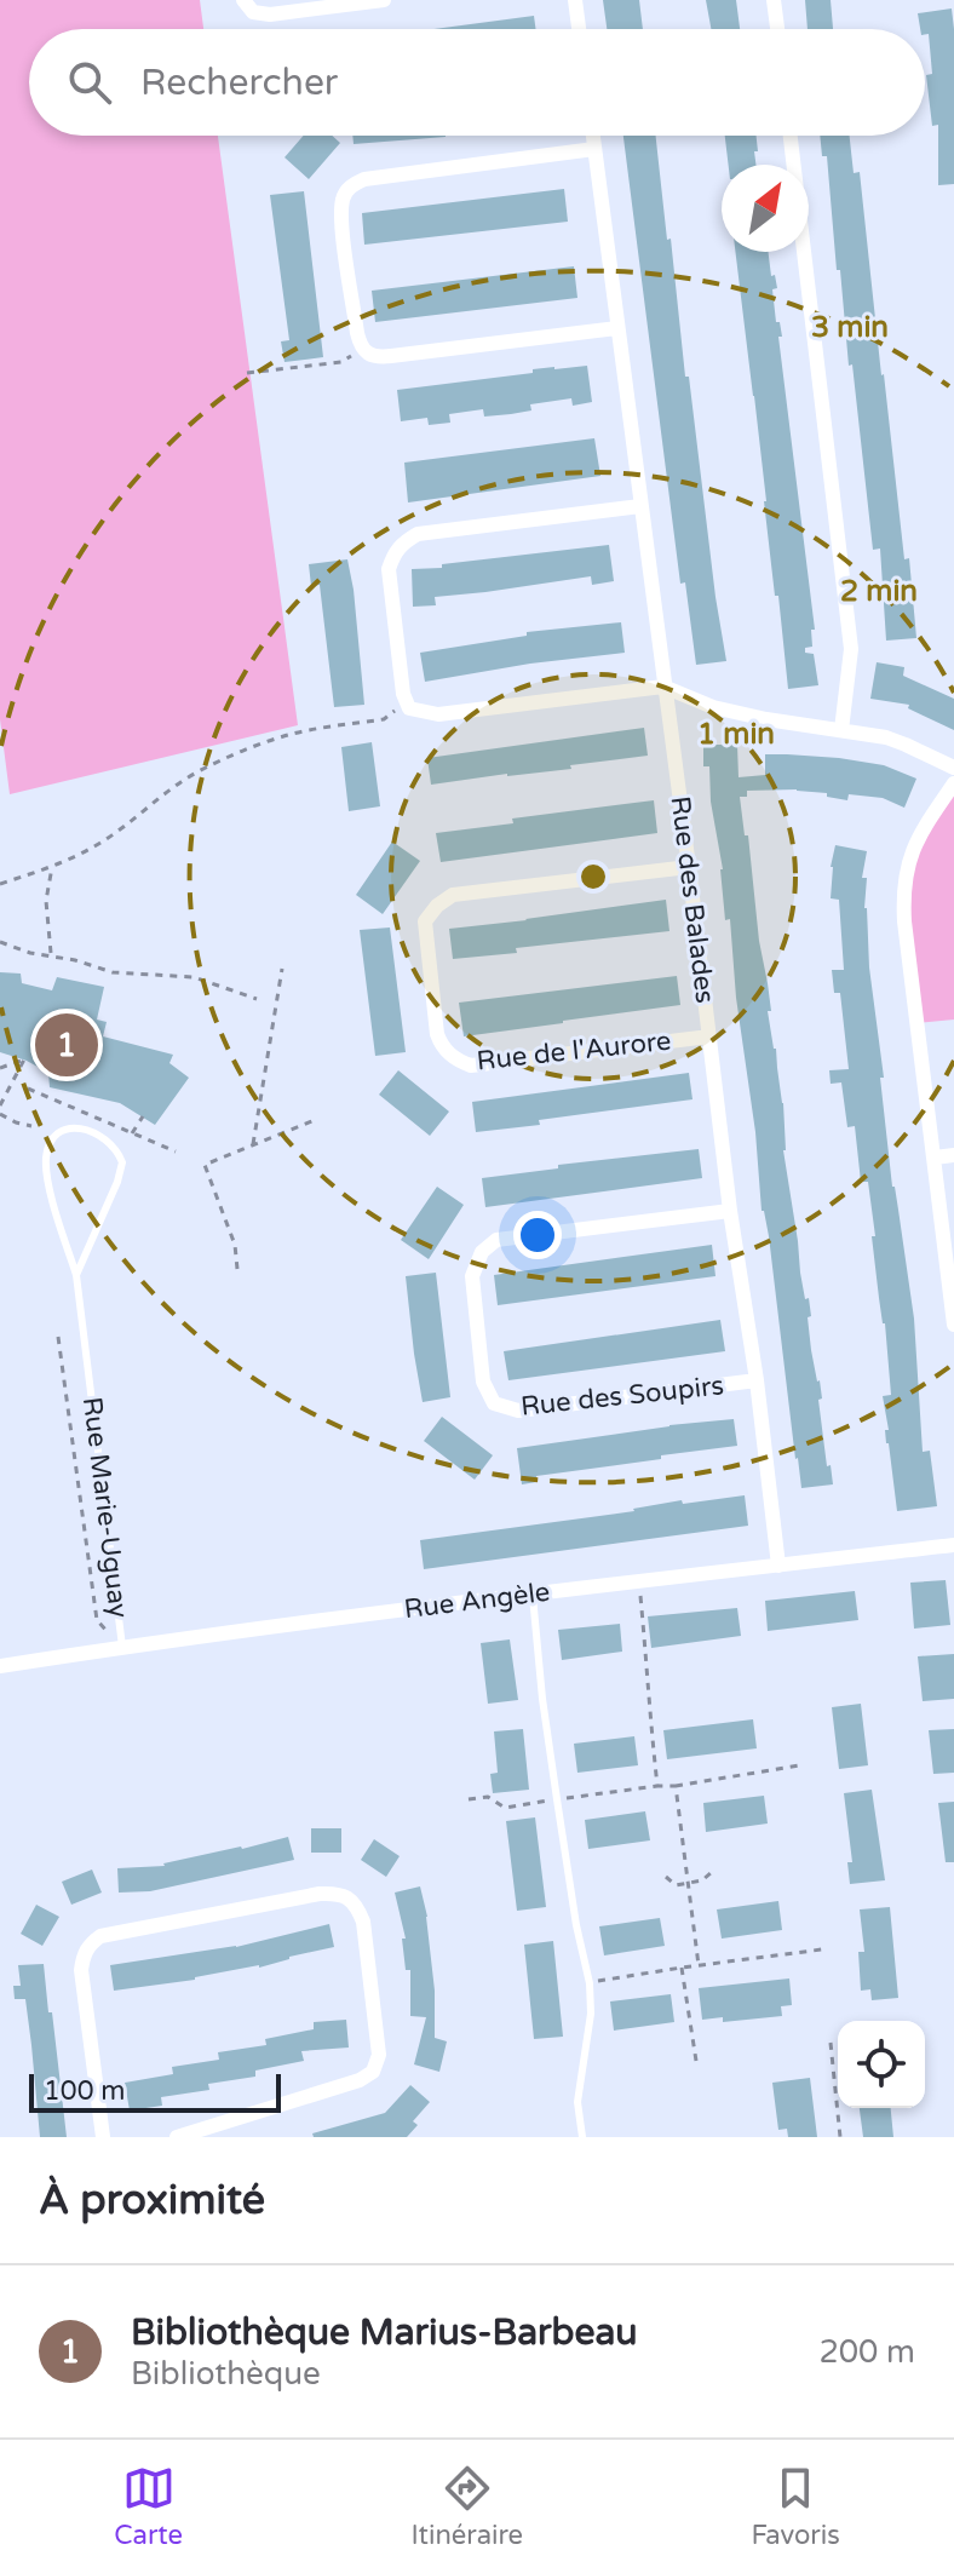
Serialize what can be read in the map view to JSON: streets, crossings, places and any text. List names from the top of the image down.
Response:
{
  "streets": {
    "street": [
      "Rue des Balades",
      "Rue de l'Aurore",
      "Rue des Soupirs",
      "Rue Angèle"
    ],
    "lane": ["Rue Marie-Uguay"]
  },
  "crossings": [
    ["Rue des Balades", "Rue de l'Aurore"],
    ["Rue des Balades", "Rue des Soupirs"],
    ["Rue des Balades", "Rue Angèle"],
    ["Rue Marie-Uguay", "Rue Angèle"]
  ],
  "scale_bar": "100 m",
  "north": "top right",
  "page": {
    "search": "Rechercher",
    "pins": "1",
    "scale": "100 m",
    "heading": "À proximité",
    "list": [
      {
        "mark": "1",
        "name": "Bibliothèque Marius-Barbeau",
        "note": "Bibliothèque",
        "value": "200 m"
      }
    ],
    "nav": ["Carte", "Itinéraire", "Favoris"]
  },
  "rings": ["3 min", "2 min", "1 min"]
}
